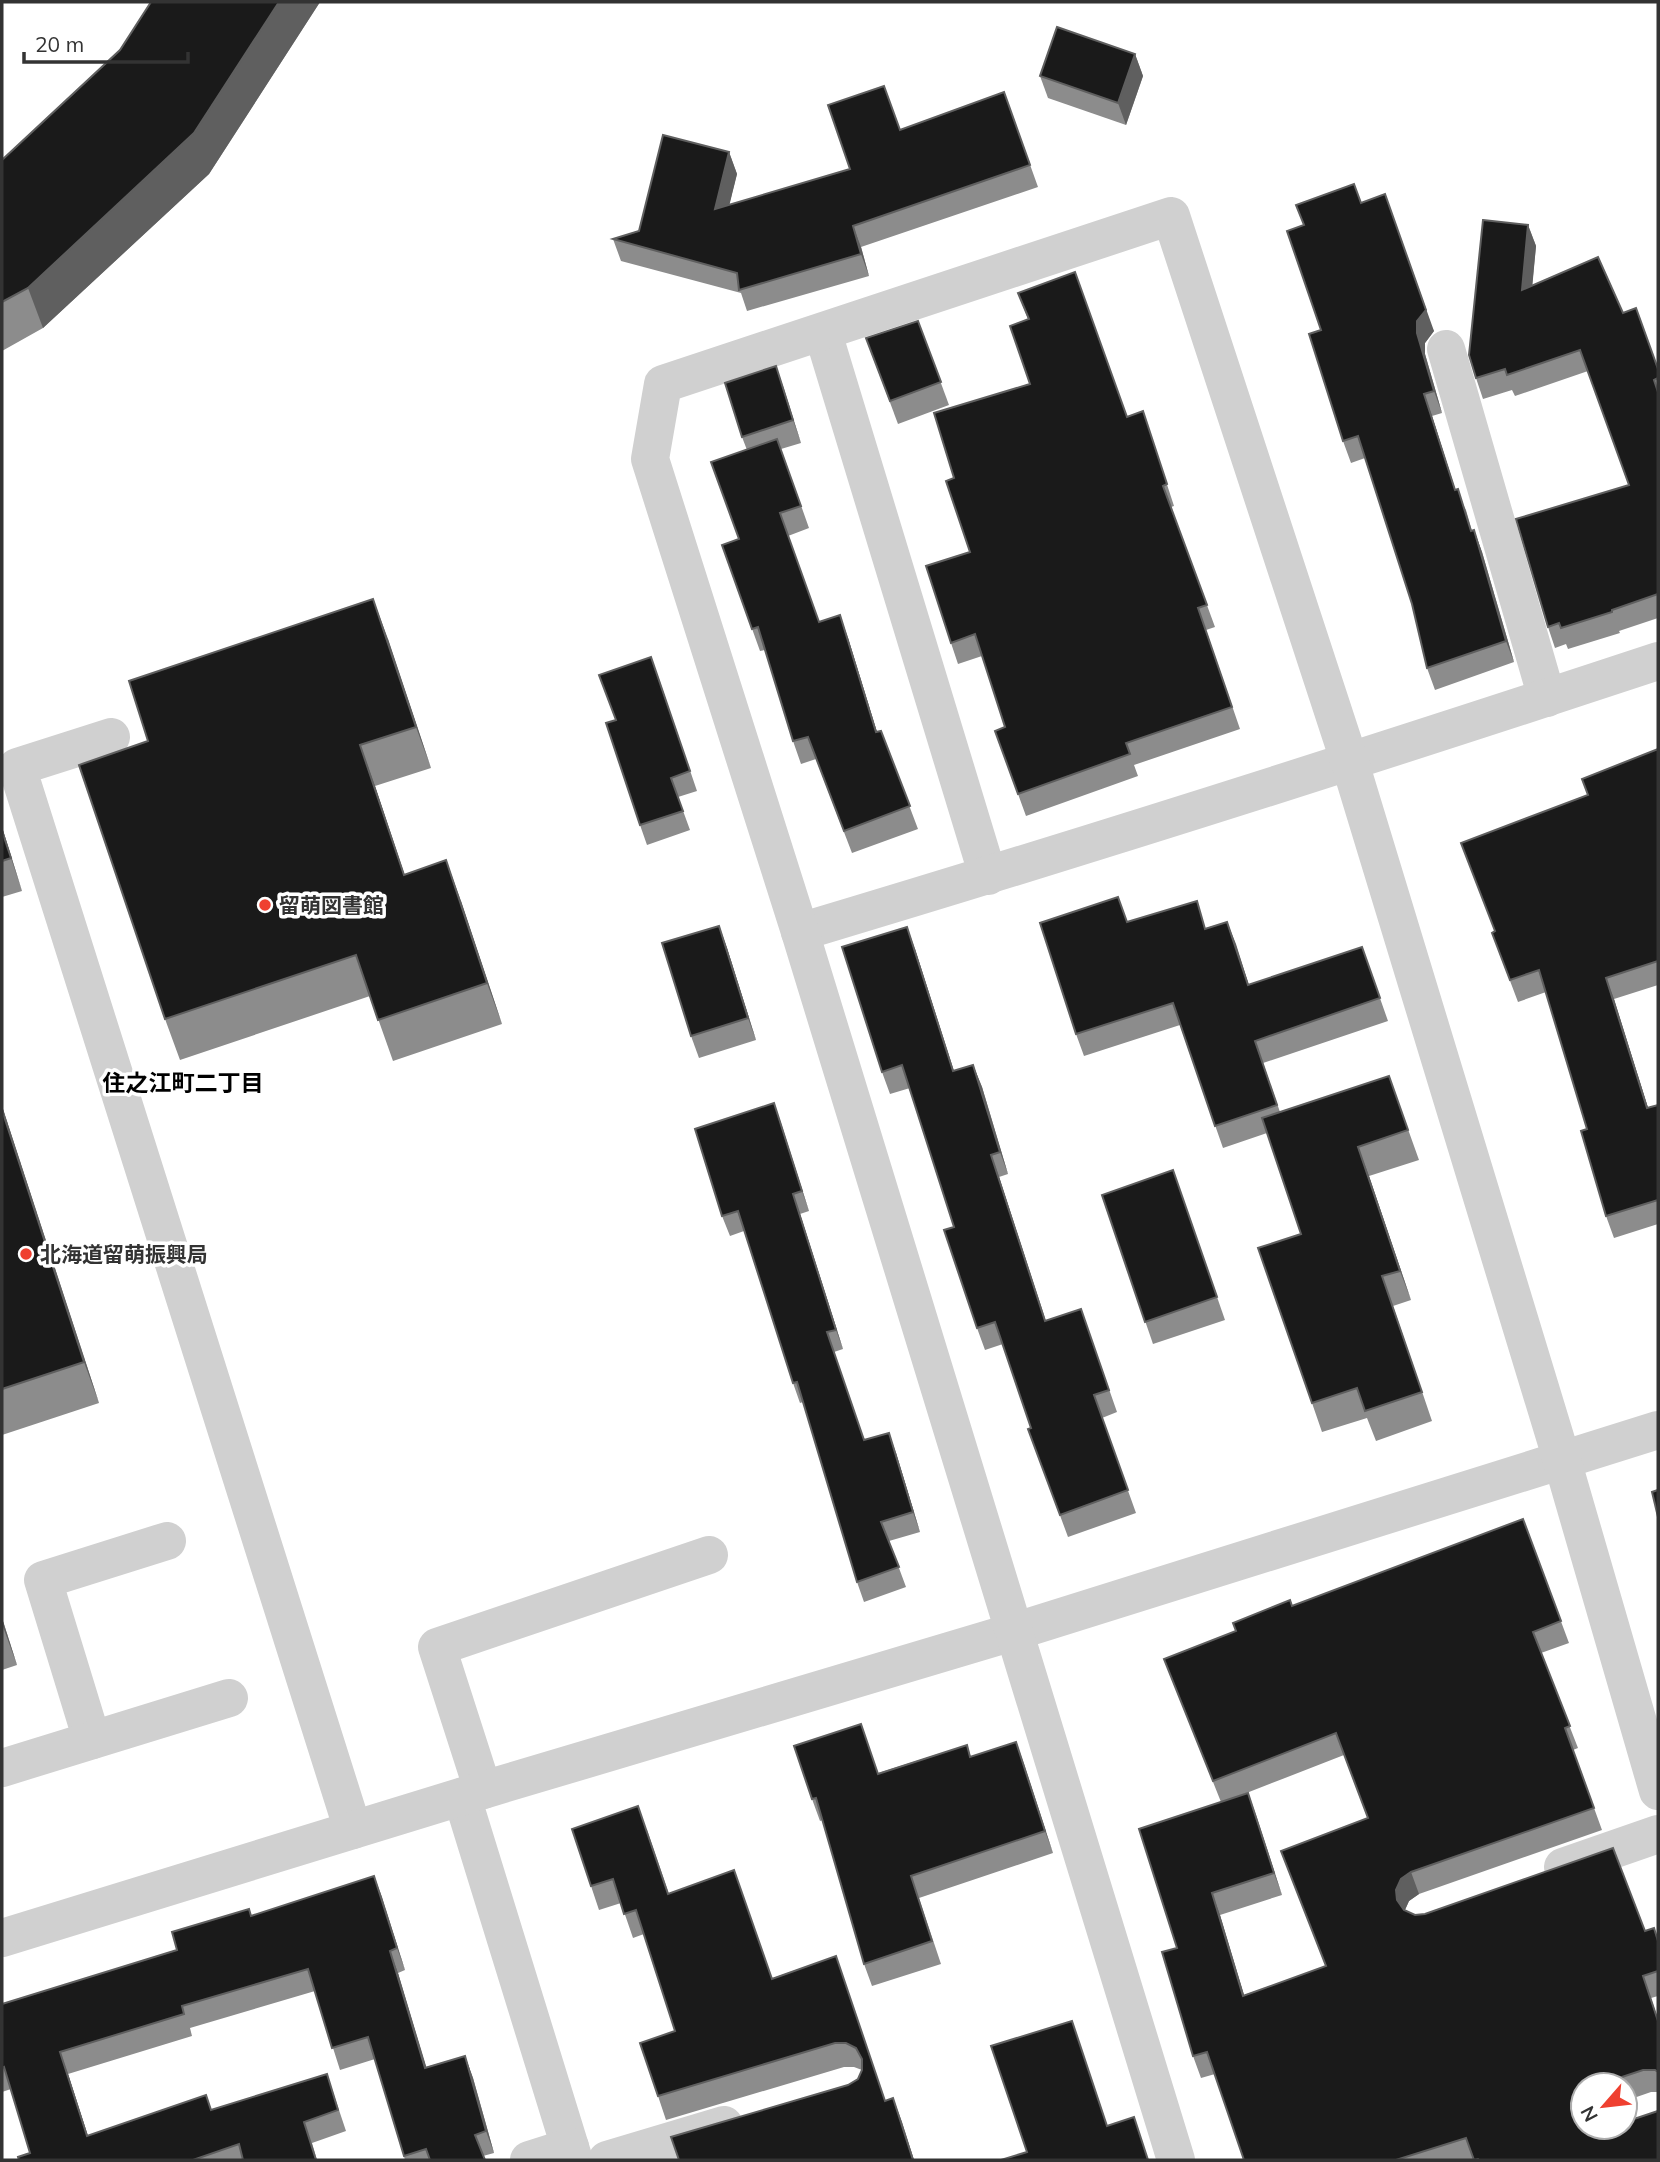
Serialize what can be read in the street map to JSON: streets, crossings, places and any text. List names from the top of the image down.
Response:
{
  "districts": ["住之江町二丁目"],
  "places": ["留萌図書館", "北海道留萌振興局"],
  "scale_bar": "20 m",
  "north": "bottom left"
}
